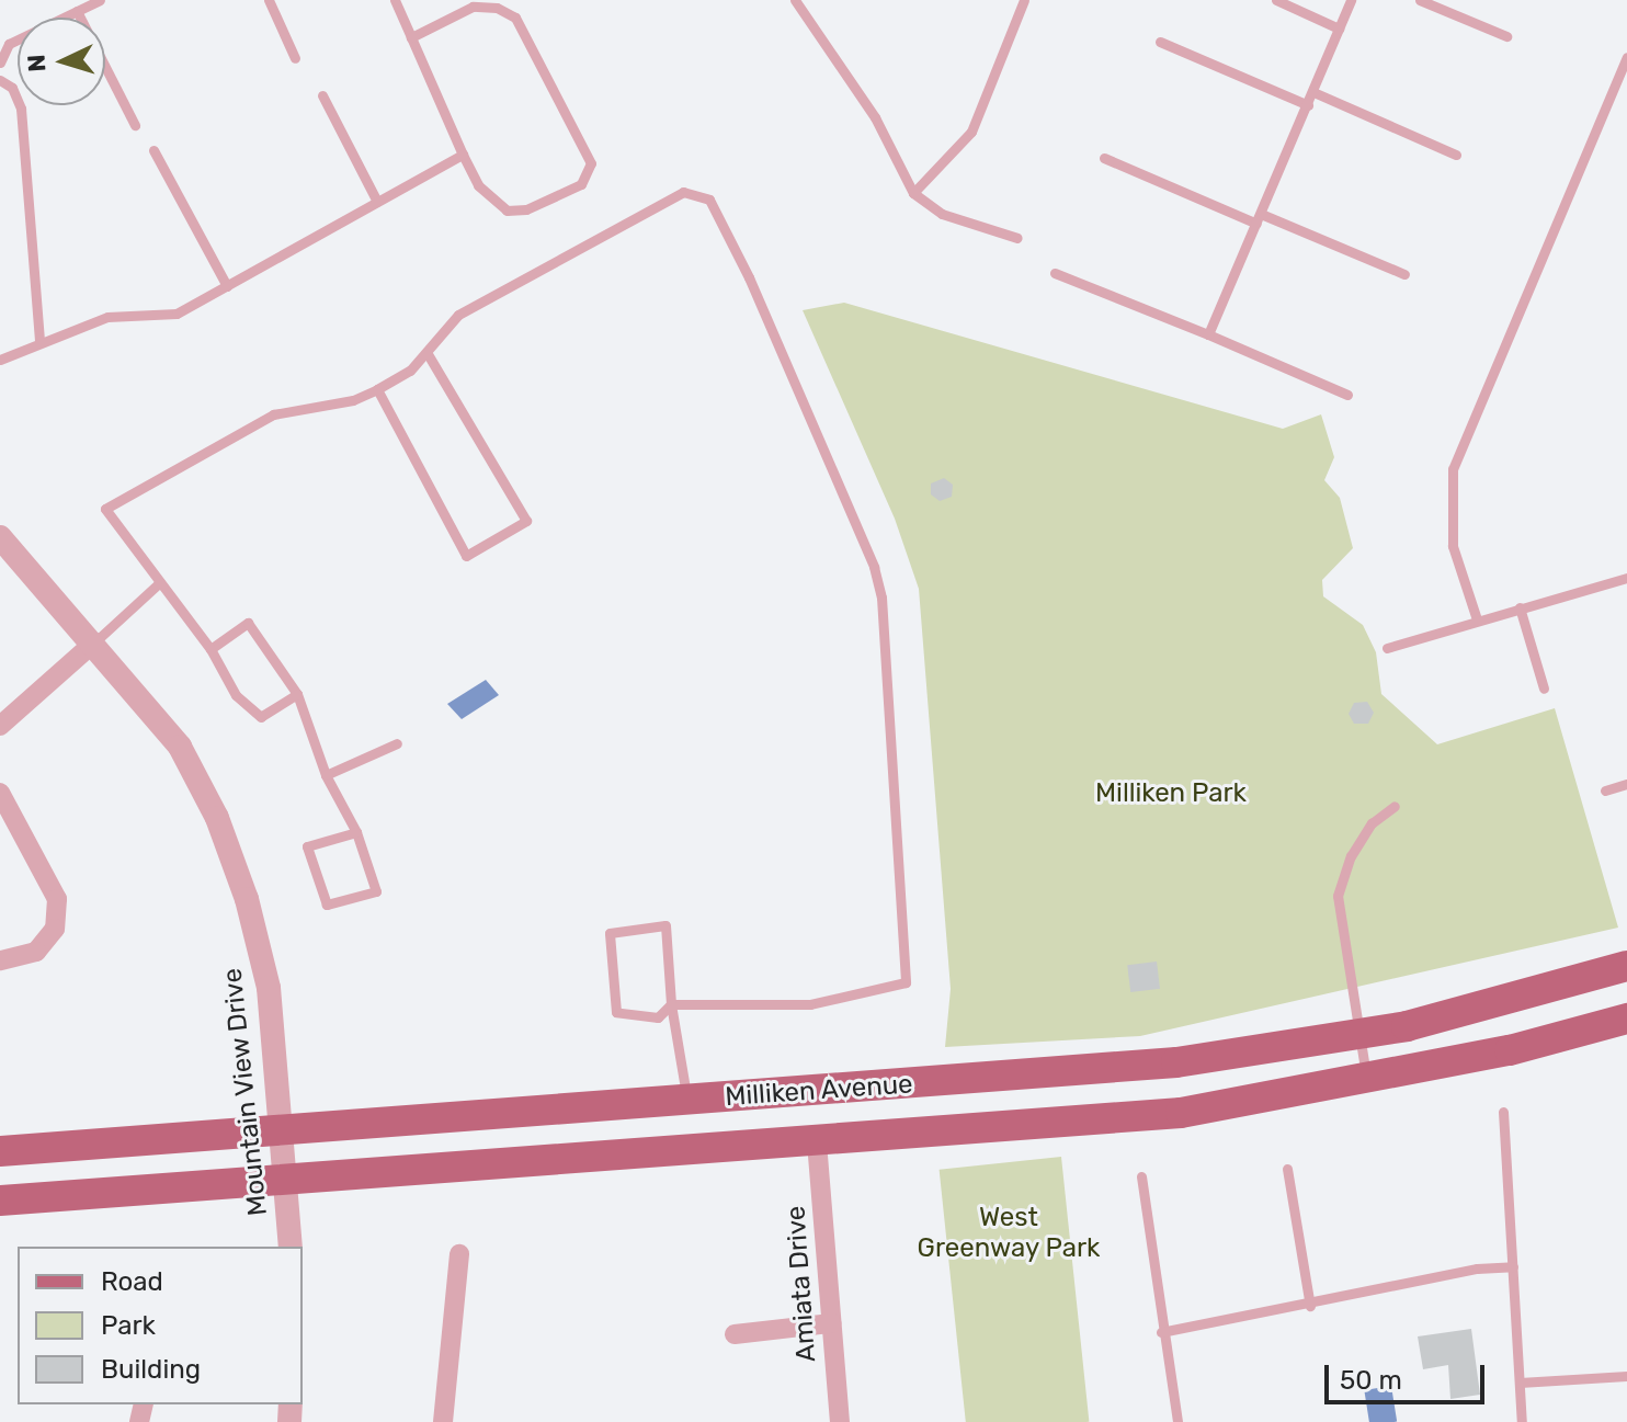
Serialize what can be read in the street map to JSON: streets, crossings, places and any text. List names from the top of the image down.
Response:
{
  "streets": {
    "main road": ["Milliken Avenue"],
    "street": ["Mountain View Drive", "Amiata Drive"]
  },
  "crossings": [
    ["Milliken Avenue", "Mountain View Drive"],
    ["Milliken Avenue", "Amiata Drive"]
  ],
  "parks": ["Milliken Park", "West Greenway Park"],
  "legend": ["Road", "Park", "Building"],
  "scale_bar": "50 m",
  "north": "left"
}
